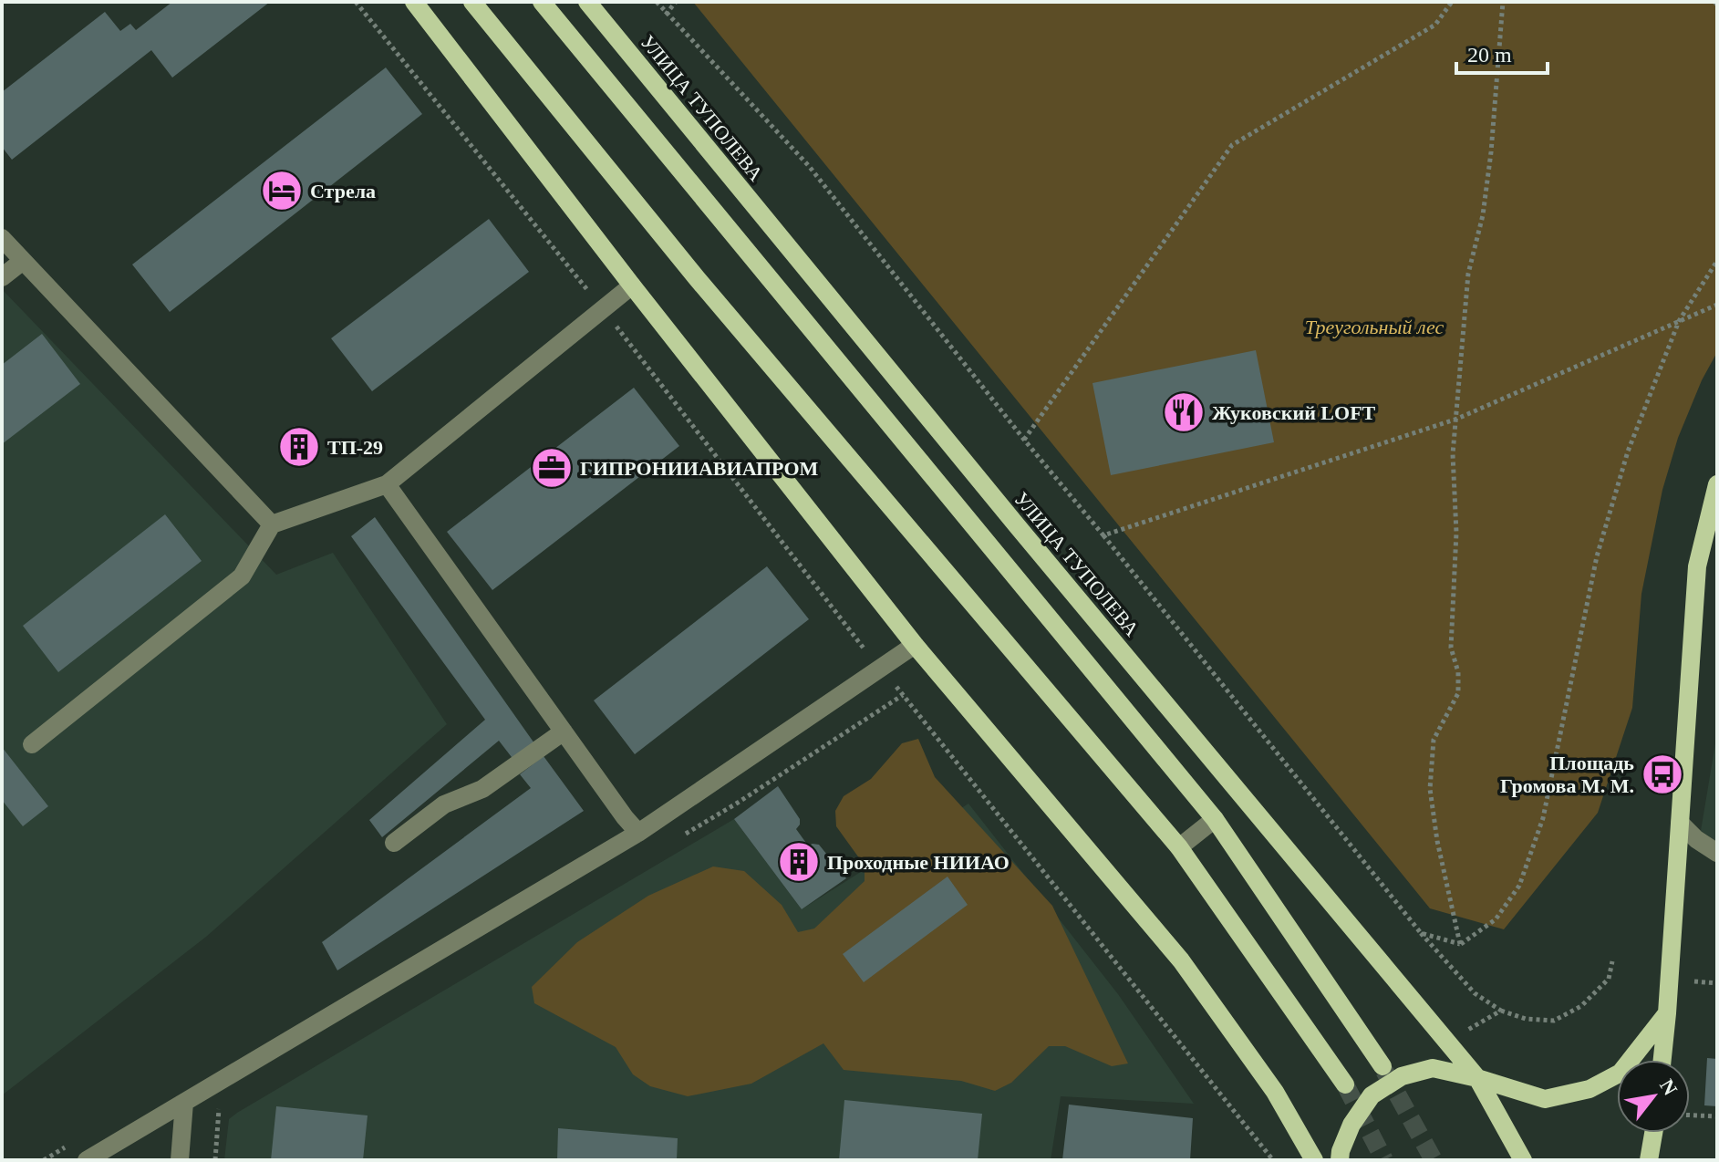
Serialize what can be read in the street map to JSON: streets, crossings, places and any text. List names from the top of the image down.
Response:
{
  "streets": {
    "main road": ["УЛИЦА ТУПОЛЕВА"]
  },
  "parks": ["Треугольный лес"],
  "places": {
    "hotel": ["Стрела"],
    "restaurant": ["Жуковский LOFT"],
    "building": ["ТП-29", "Проходные НИИАО"],
    "office": ["ГИПРОНИИАВИАПРОМ"],
    "bus stop": ["Площадь Громова М. М."]
  },
  "scale_bar": "20 m",
  "north": "top right"
}
